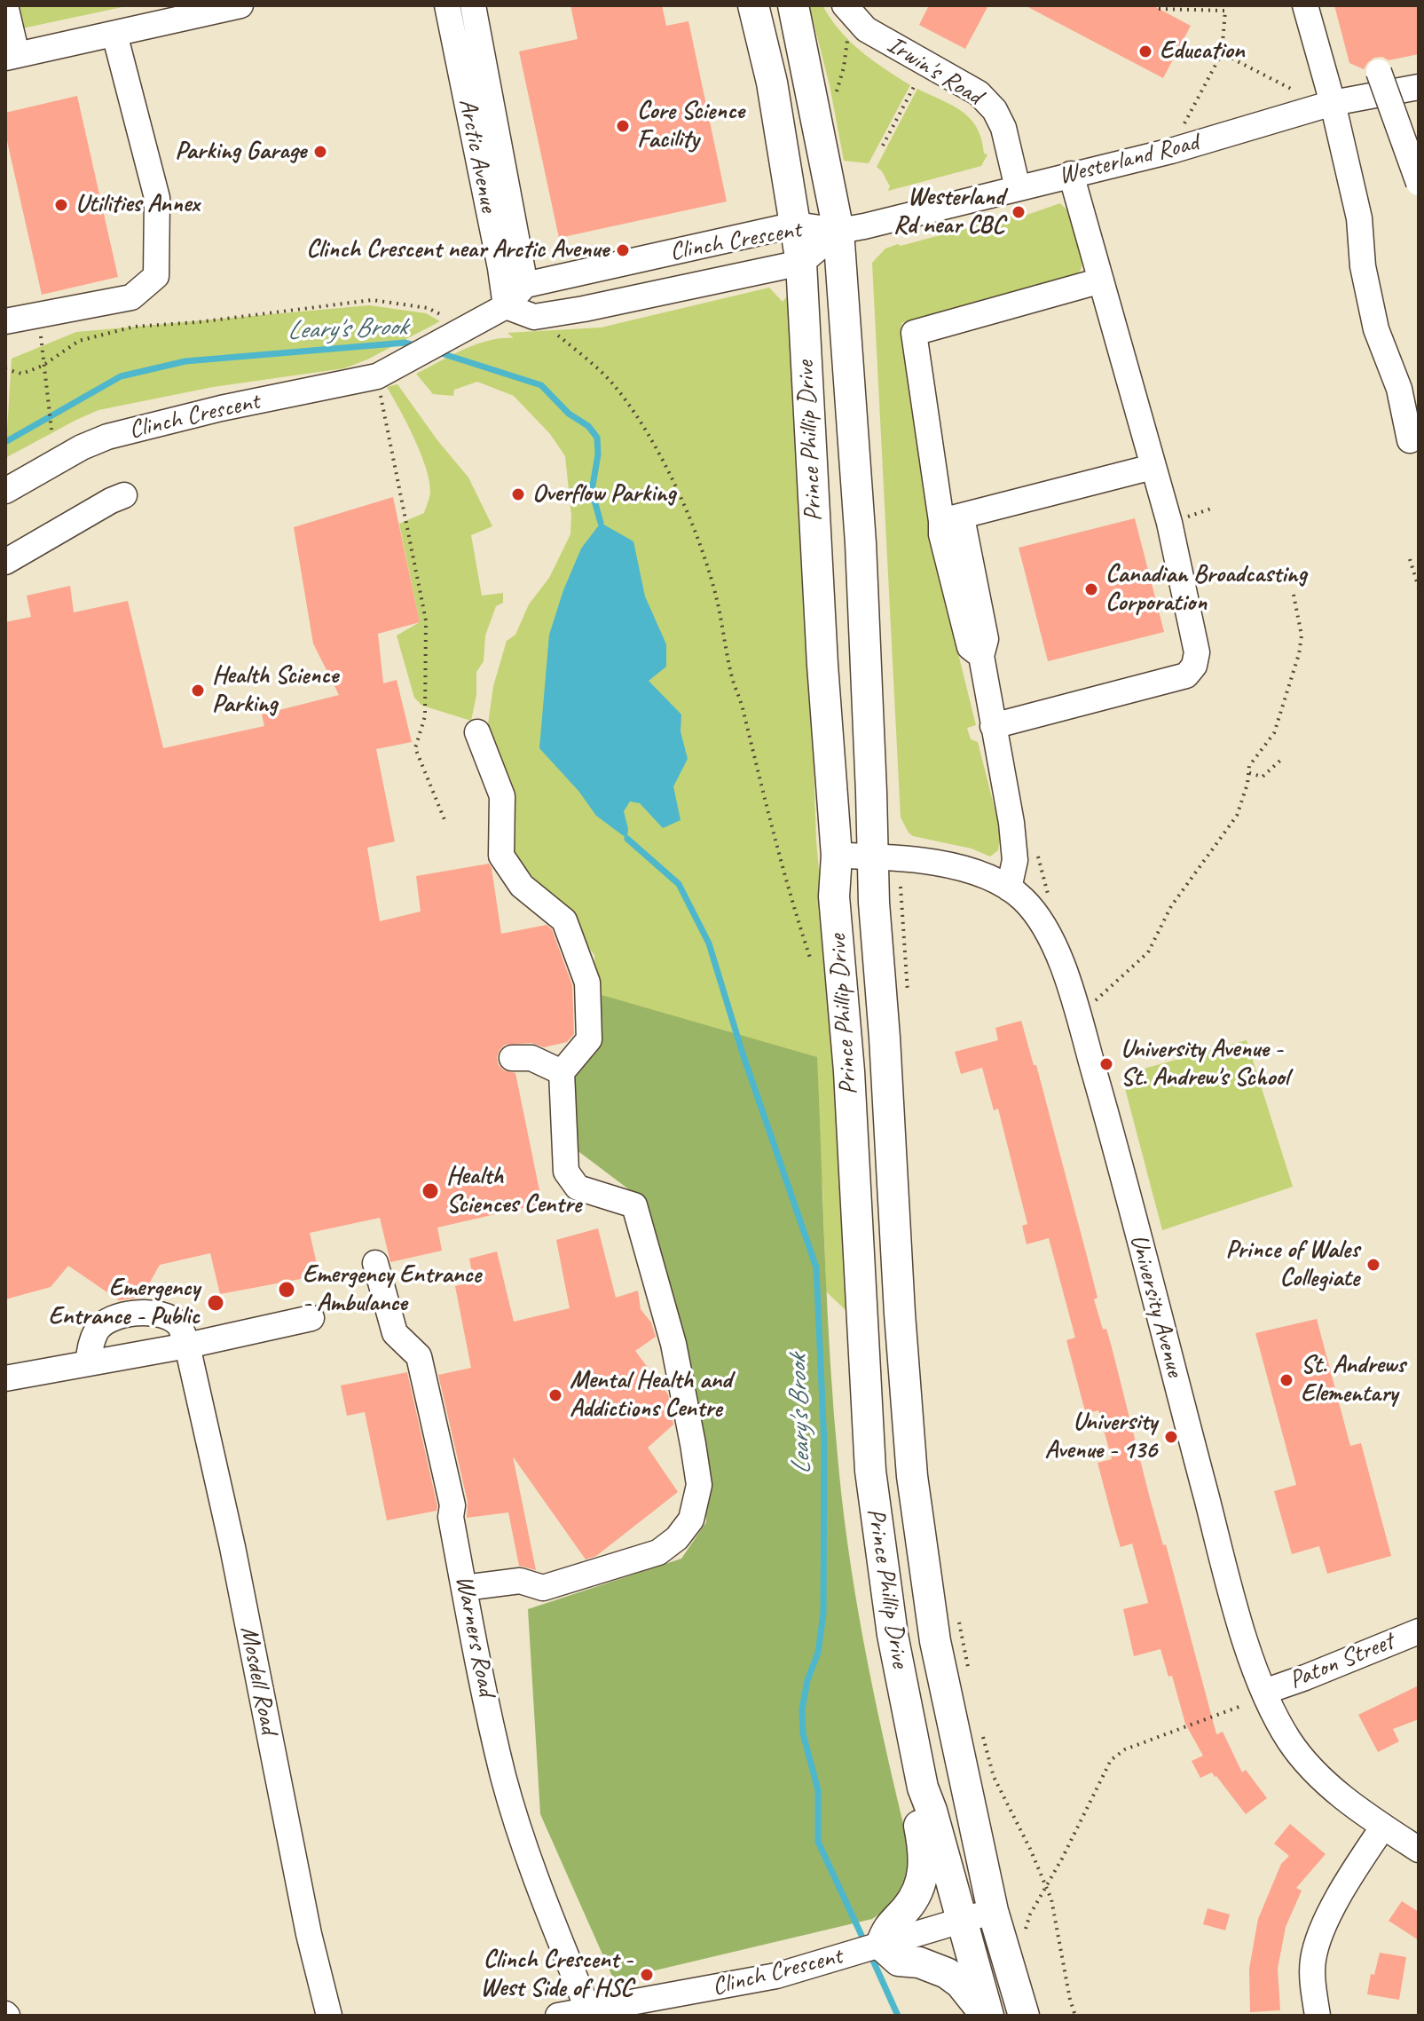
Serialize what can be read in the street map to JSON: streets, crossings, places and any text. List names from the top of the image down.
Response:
{
  "streets": {
    "main road": ["Prince Phillip Drive"],
    "street": [
      "Irwin's Road",
      "Arctic Avenue",
      "Westerland Road",
      "Clinch Crescent",
      "University Avenue",
      "Warners Road",
      "Paton Street",
      "Mosdell Road"
    ]
  },
  "crossings": [
    ["Irwin's Road", "Westerland Road"],
    ["Arctic Avenue", "Clinch Crescent"],
    ["Westerland Road", "Clinch Crescent"],
    ["Westerland Road", "Prince Phillip Drive"],
    ["Clinch Crescent", "Prince Phillip Drive"],
    ["Clinch Crescent", "Warners Road"],
    ["Prince Phillip Drive", "University Avenue"],
    ["University Avenue", "Paton Street"]
  ],
  "water": ["Leary's Brook"],
  "places": [
    "Education",
    "Core Science Facility",
    "Parking Garage",
    "Utilities Annex",
    "Westerland Rd near CBC",
    "Clinch Crescent near Arctic Avenue",
    "Overflow Parking",
    "Canadian Broadcasting Corporation",
    "Health Science Parking",
    "University Avenue - St. Andrew's School",
    "Health Sciences Centre",
    "Prince of Wales Collegiate",
    "Emergency Entrance - Ambulance",
    "Emergency Entrance - Public",
    "St. Andrews Elementary",
    "Mental Health and Addictions Centre",
    "University Avenue - 136",
    "Clinch Crescent - West Side of HSC"
  ]
}
